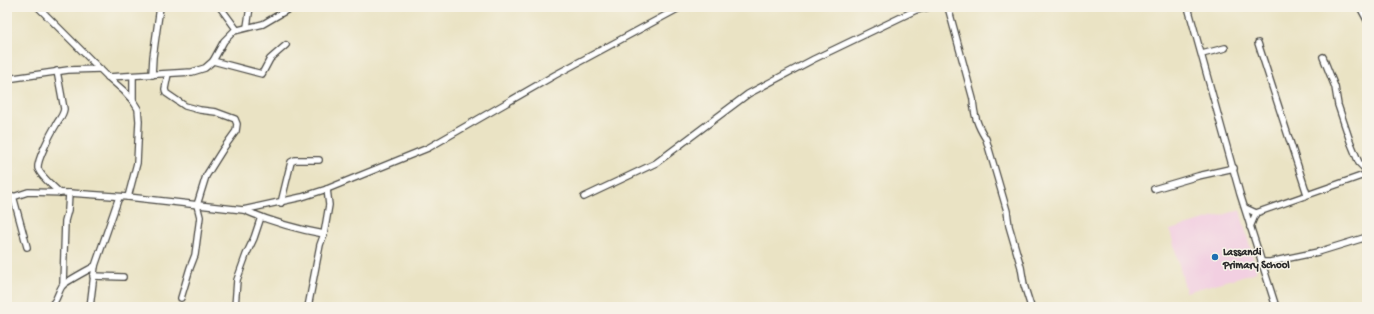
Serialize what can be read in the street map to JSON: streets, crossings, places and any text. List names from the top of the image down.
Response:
{
  "places": ["Lassandi Primary School"]
}
